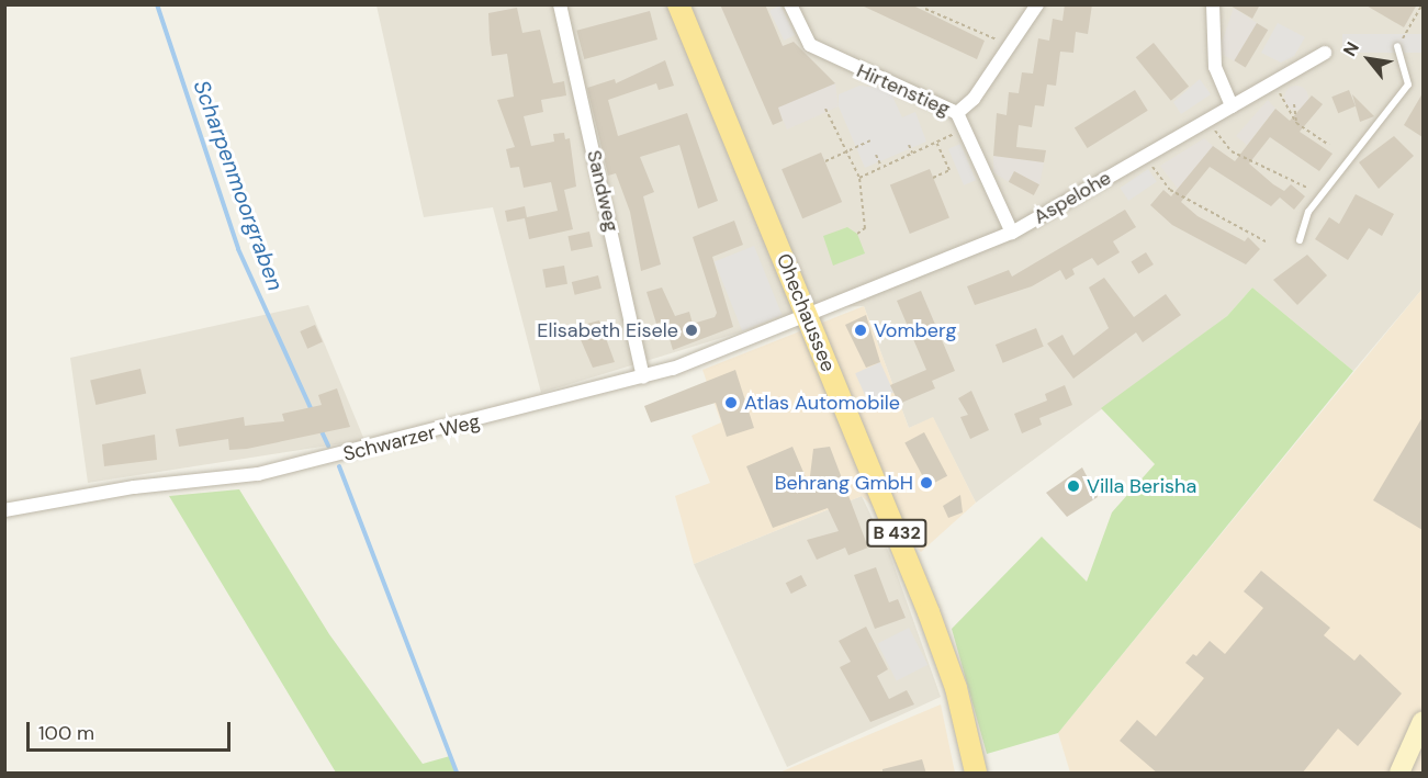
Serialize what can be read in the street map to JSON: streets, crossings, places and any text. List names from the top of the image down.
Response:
{
  "streets": {
    "main road": ["Ohechaussee", "B 432"],
    "street": [
      "Hirtenstieg",
      "Sandweg",
      "Aspelohe",
      "Schwarzer Weg"
    ]
  },
  "crossings": [
    ["Hirtenstieg", "Aspelohe"],
    ["Sandweg", "Schwarzer Weg"],
    ["Aspelohe", "Ohechaussee"],
    ["Aspelohe", "Schwarzer Weg"],
    ["Ohechaussee", "Schwarzer Weg"]
  ],
  "water": ["Scharpenmoorgraben"],
  "places": [
    "Elisabeth Eisele",
    "Vomberg",
    "Atlas Automobile",
    "Behrang GmbH",
    "Villa Berisha"
  ],
  "scale_bar": "100 m",
  "north": "top left"
}
